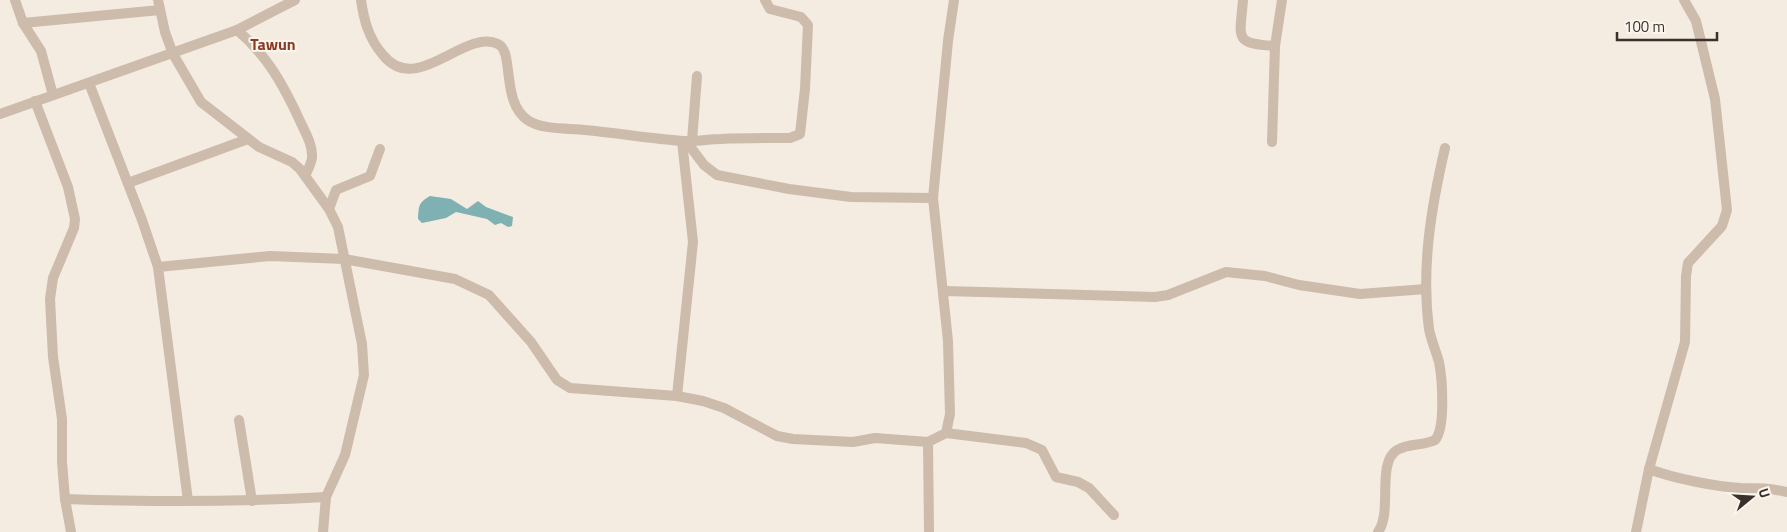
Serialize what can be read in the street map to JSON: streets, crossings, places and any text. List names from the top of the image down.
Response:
{
  "districts": ["Tawun"],
  "scale_bar": "100 m",
  "north": "right"
}
